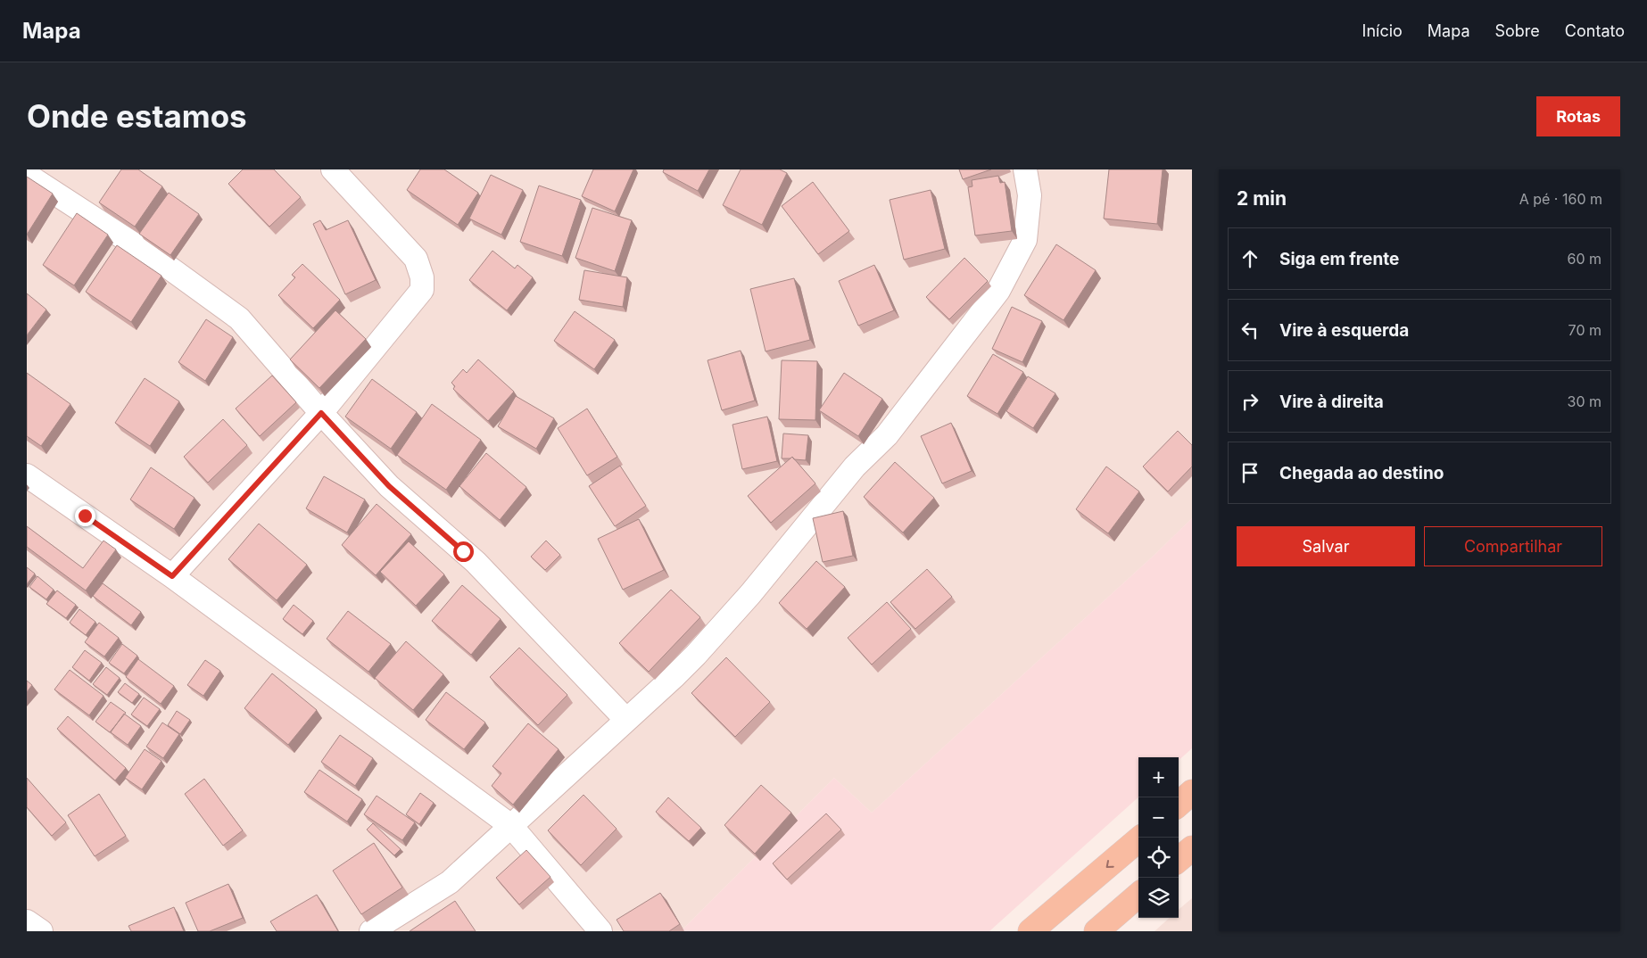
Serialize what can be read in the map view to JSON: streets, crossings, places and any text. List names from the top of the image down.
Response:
{
  "page": {
    "header": "Mapa",
    "nav": [
      "Início",
      "Mapa",
      "Sobre",
      "Contato"
    ],
    "buttons": [
      "Rotas",
      ["Salvar", "Compartilhar"]
    ],
    "title": "Onde estamos",
    "heading": ["2 min", "A pé · 160 m"],
    "list": [
      ["Siga em frente", "60 m"],
      ["Vire à esquerda", "70 m"],
      ["Vire à direita", "30 m"],
      "Chegada ao destino"
    ],
    "map_buttons": ["+", "−"]
  }
}
